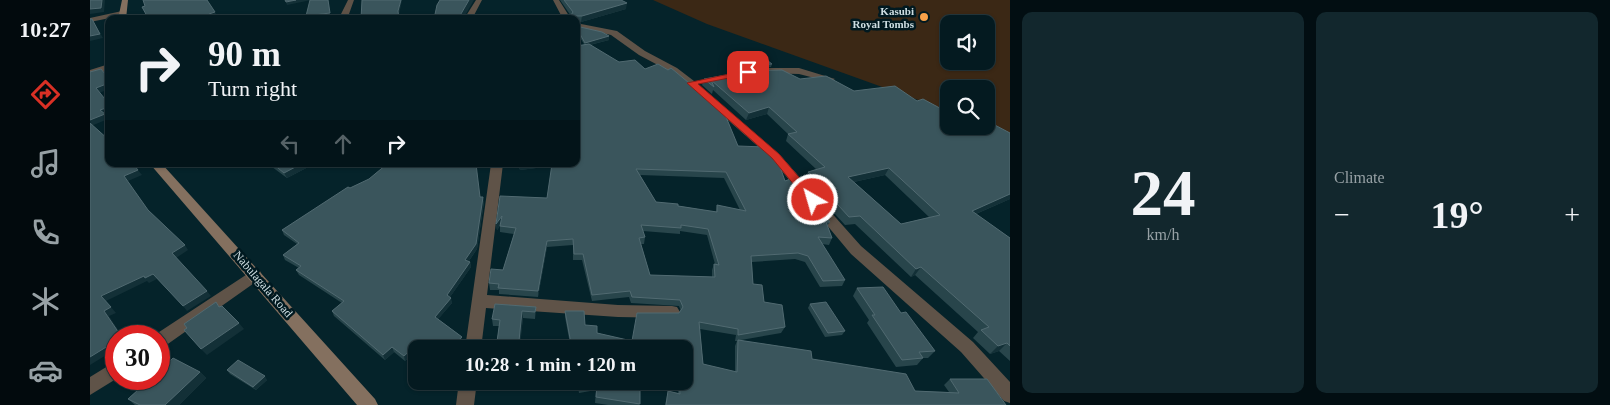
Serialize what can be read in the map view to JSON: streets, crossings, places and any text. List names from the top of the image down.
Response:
{
  "streets": {
    "street": ["Nabulagala Road"]
  },
  "places": ["Kasubi Royal Tombs"],
  "page": {
    "tabs": "10:27",
    "tile": [
      ["24", "km/h"],
      "Climate"
    ],
    "turn": ["90 m", "Turn right"],
    "heat": ["−", "19°", "+"],
    "limit": "30",
    "trip": "10:28 · 1 min · 120 m"
  }
}
